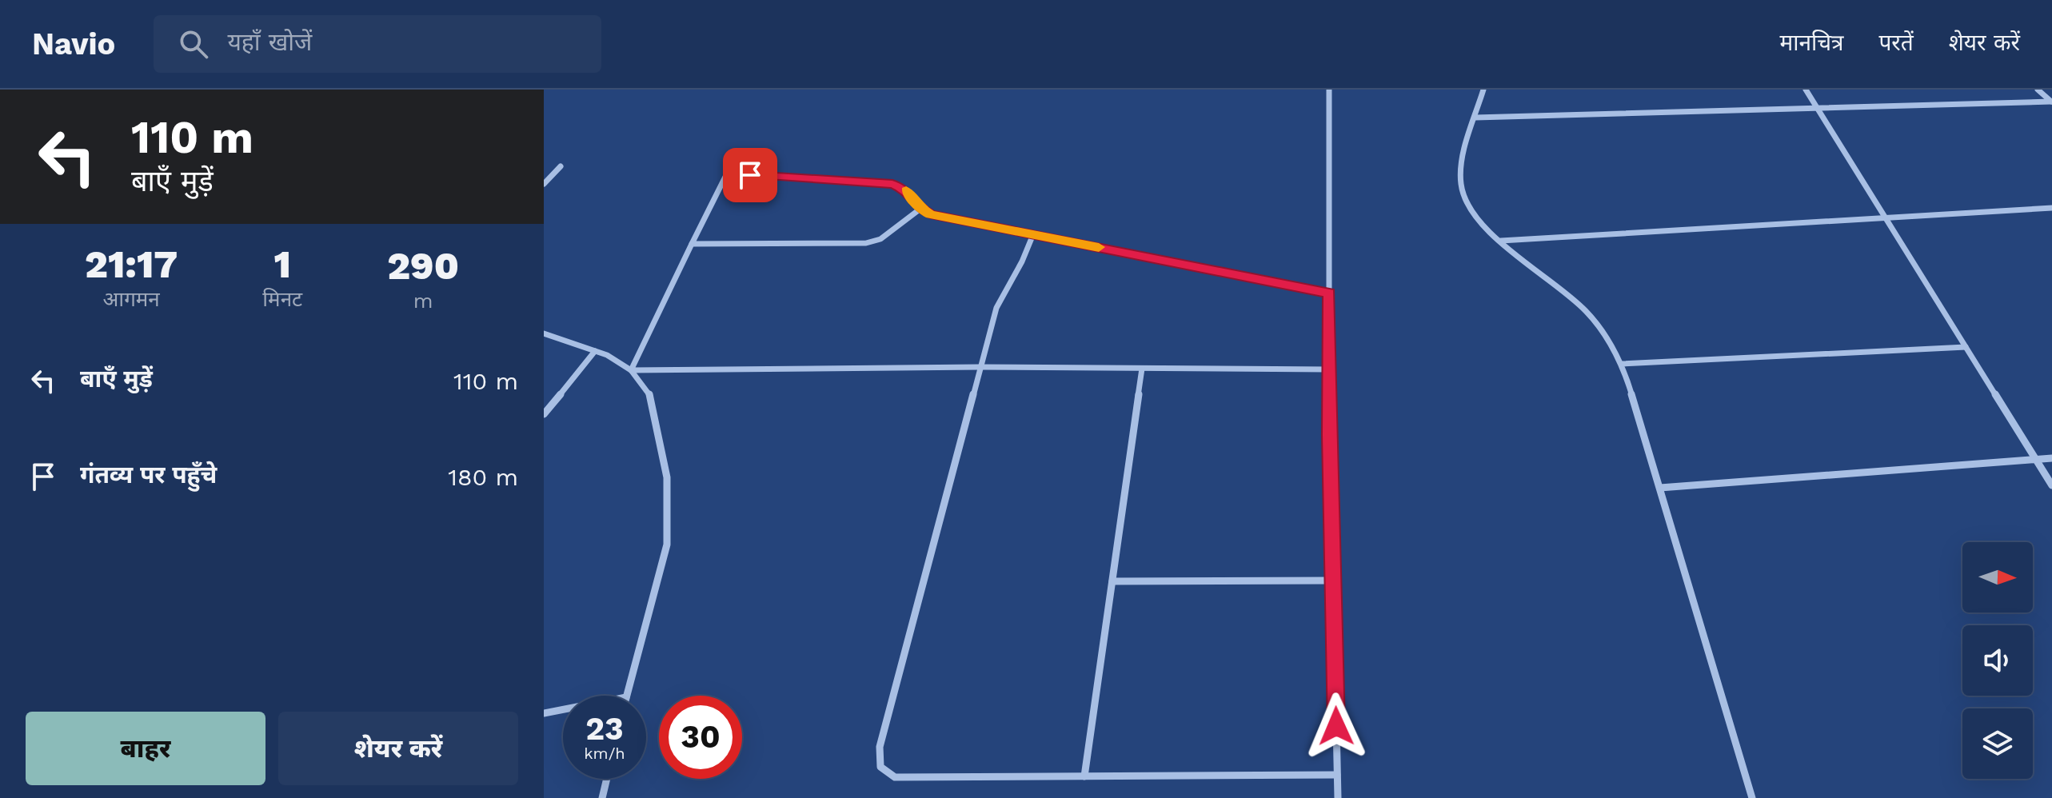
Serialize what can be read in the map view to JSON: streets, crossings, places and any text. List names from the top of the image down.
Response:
{
  "north": "right",
  "page": {
    "header": "Navio",
    "search": "यहाँ खोजें",
    "nav": ["मानचित्र", "परतें", "शेयर करें"],
    "turn": ["110 m", "बाएँ मुड़ें"],
    "eta": [
      "21:17",
      "आगमन",
      "1",
      "मिनट",
      "290",
      "m"
    ],
    "list": [
      {
        "name": "बाएँ मुड़ें",
        "value": "110 m"
      },
      {
        "name": "गंतव्य पर पहुँचे",
        "value": "180 m"
      }
    ],
    "speed": "23 km/h",
    "limit": "30",
    "buttons": ["बाहर", "शेयर करें"]
  }
}
